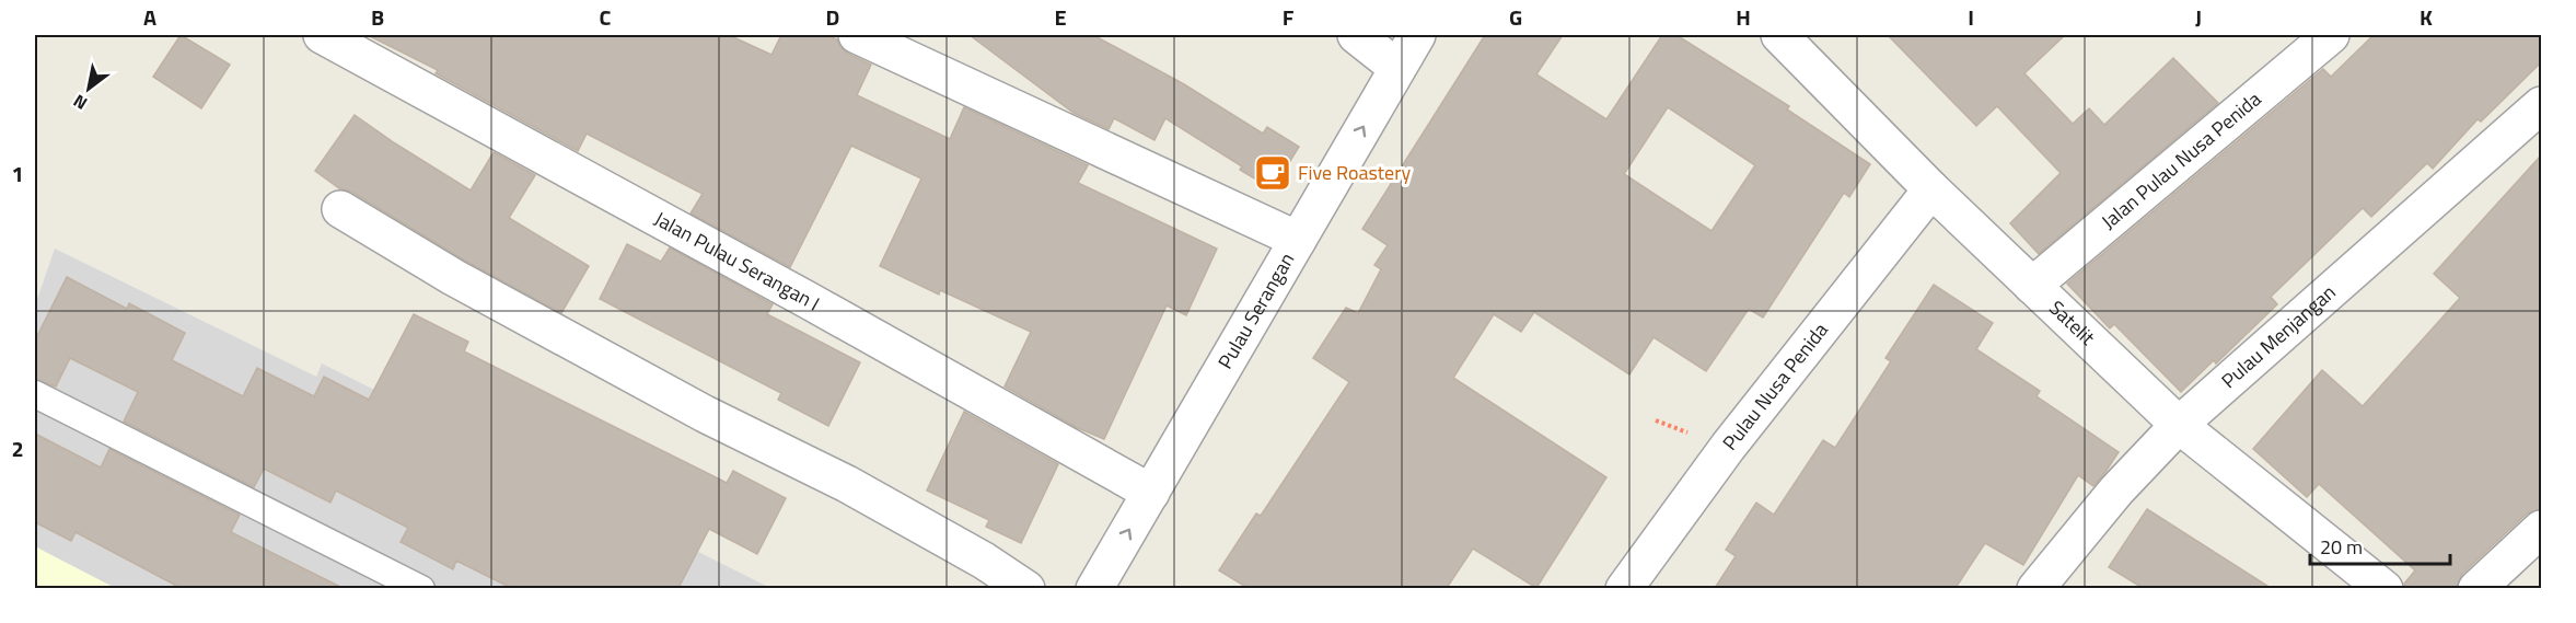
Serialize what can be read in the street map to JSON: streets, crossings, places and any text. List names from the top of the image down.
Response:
{
  "streets": {
    "street": [
      "Jalan Pulau Nusa Penida",
      "Jalan Pulau Serangan I",
      "Pulau Serangan",
      "Satelit",
      "Pulau Menjangan",
      "Pulau Nusa Penida"
    ]
  },
  "crossings": [
    ["Jalan Pulau Nusa Penida", "Satelit"],
    ["Jalan Pulau Serangan I", "Pulau Serangan"],
    ["Satelit", "Pulau Menjangan"],
    ["Satelit", "Pulau Nusa Penida"]
  ],
  "one_way": ["Pulau Serangan"],
  "places": {
    "cafe": ["Five Roastery"]
  },
  "scale_bar": "20 m",
  "north": "bottom left",
  "grid": {
    "columns": [
      "A",
      "B",
      "C",
      "D",
      "E",
      "F",
      "G",
      "H",
      "I",
      "J",
      "K"
    ],
    "rows": ["1", "2"]
  }
}
